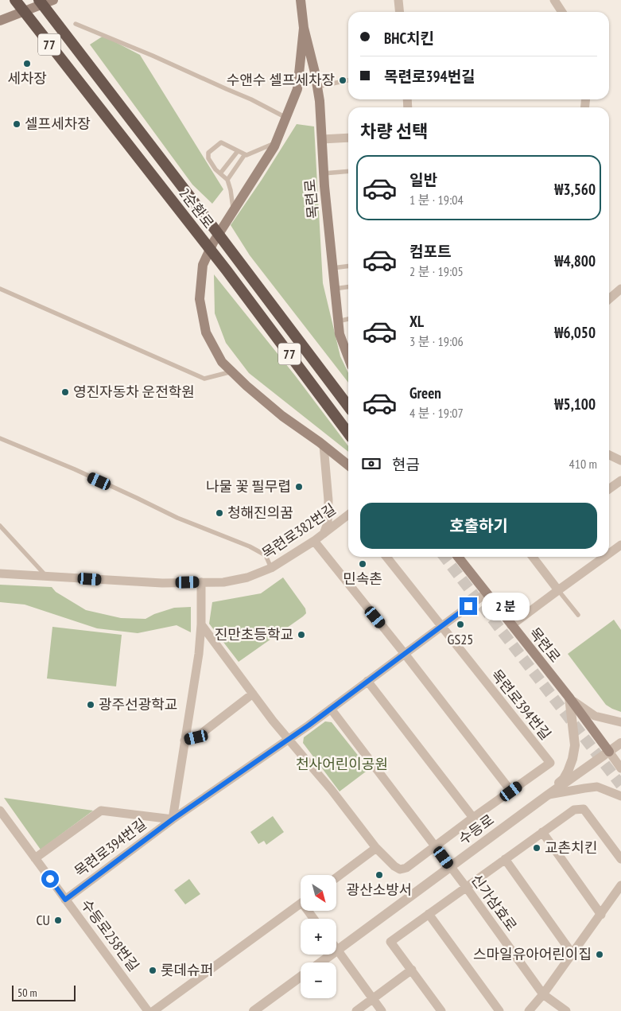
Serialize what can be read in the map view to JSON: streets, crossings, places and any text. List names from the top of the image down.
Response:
{
  "streets": {
    "highway": ["77", "2순환로"],
    "main road": ["목련로"],
    "street": [
      "목련로382번길",
      "목련로394번길",
      "수등로",
      "신가삼효로",
      "수등로258번길"
    ]
  },
  "crossings": [
    ["목련로", "목련로394번길"],
    ["목련로", "수등로"],
    ["목련로394번길", "수등로258번길"],
    ["수등로", "신가삼효로"]
  ],
  "parks": ["천사어린이공원"],
  "places": [
    "세차장",
    "수앤수 셀프세차장",
    "셀프세차장",
    "영진자동차 운전학원",
    "나물 꽃 필무렵",
    "청해진의꿈",
    "민속촌",
    "GS25",
    "진만초등학교",
    "광주선광학교",
    "교촌치킨",
    "광산소방서",
    "CU",
    "스마일유아어린이집",
    "롯데슈퍼"
  ],
  "scale_bar": "50 m",
  "north": "bottom right",
  "page": {
    "banner": ["BHC치킨", "목련로394번길"],
    "heading": "차량 선택",
    "list": [
      {
        "name": "일반",
        "note": "1 분 · 19:04",
        "value": "₩3,560"
      },
      {
        "name": "컴포트",
        "note": "2 분 · 19:05",
        "value": "₩4,800"
      },
      {
        "name": "XL",
        "note": "3 분 · 19:06",
        "value": "₩6,050"
      },
      {
        "name": "Green",
        "note": "4 분 · 19:07",
        "value": "₩5,100"
      }
    ],
    "pay": ["현금", "410 m"],
    "buttons": "호출하기",
    "bubble": "2 분",
    "map_buttons": ["+", "−"],
    "scale": "50 m"
  }
}
